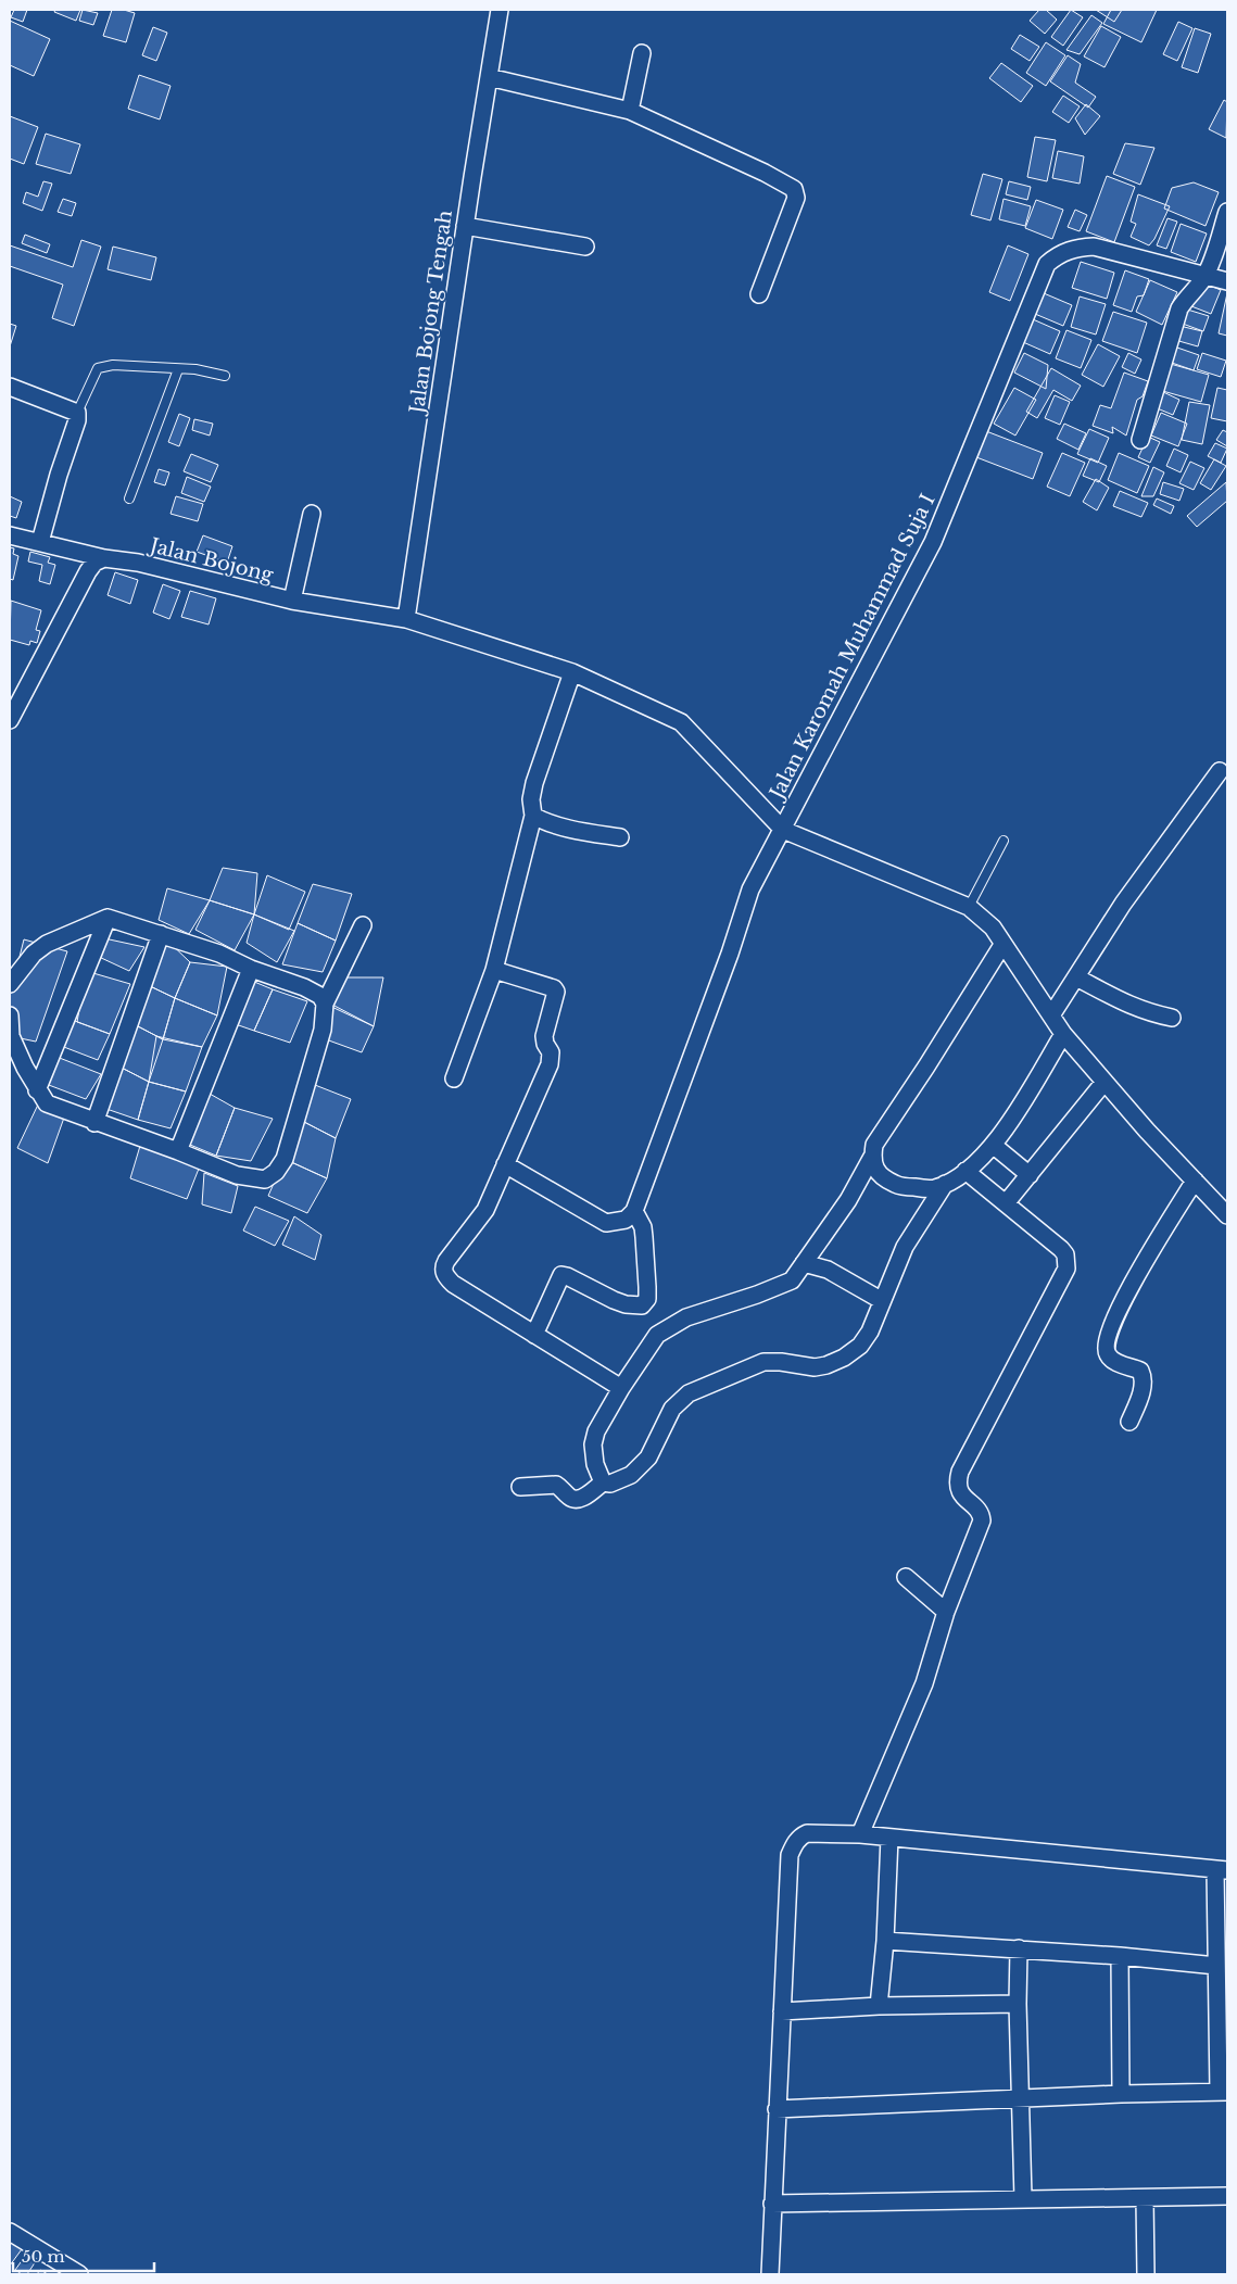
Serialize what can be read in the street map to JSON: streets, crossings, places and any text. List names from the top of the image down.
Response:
{
  "streets": {
    "street": ["Jalan Bojong Tengah", "Jalan Bojong", "Jalan Karomah Muhammad Suja I"]
  },
  "crossings": [
    ["Jalan Bojong Tengah", "Jalan Bojong"],
    ["Jalan Bojong", "Jalan Karomah Muhammad Suja I"]
  ],
  "scale_bar": "50 m"
}
